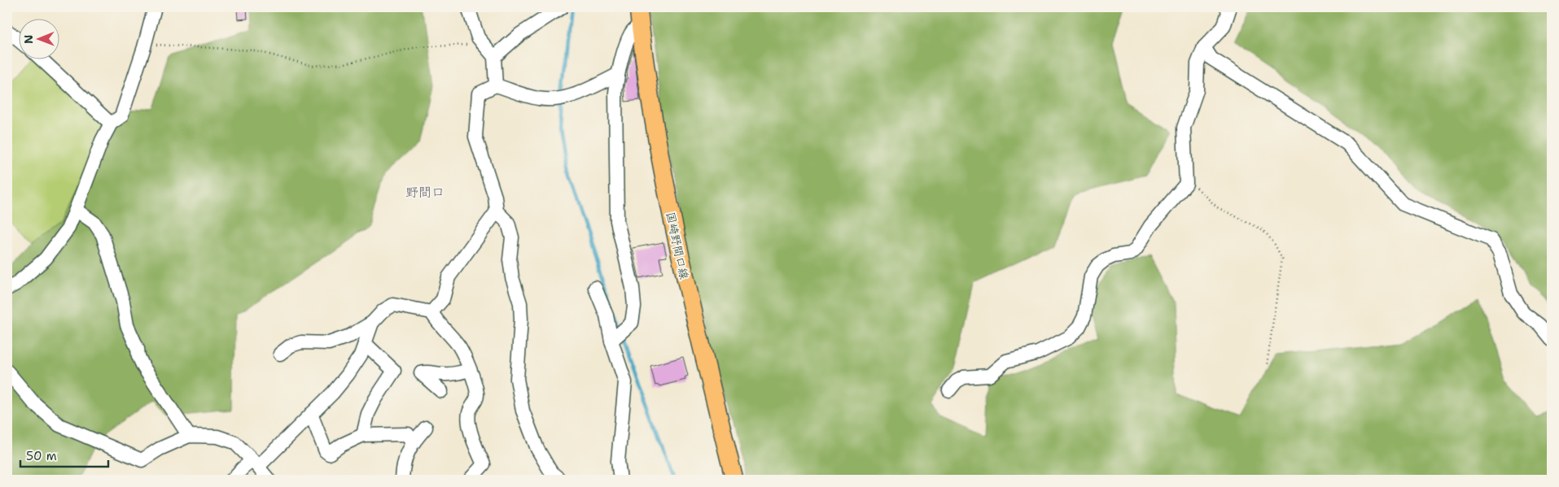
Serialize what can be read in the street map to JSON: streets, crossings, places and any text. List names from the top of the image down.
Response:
{
  "streets": {
    "main road": ["国崎野間口線"]
  },
  "districts": ["野間口"],
  "scale_bar": "50 m",
  "north": "left"
}
